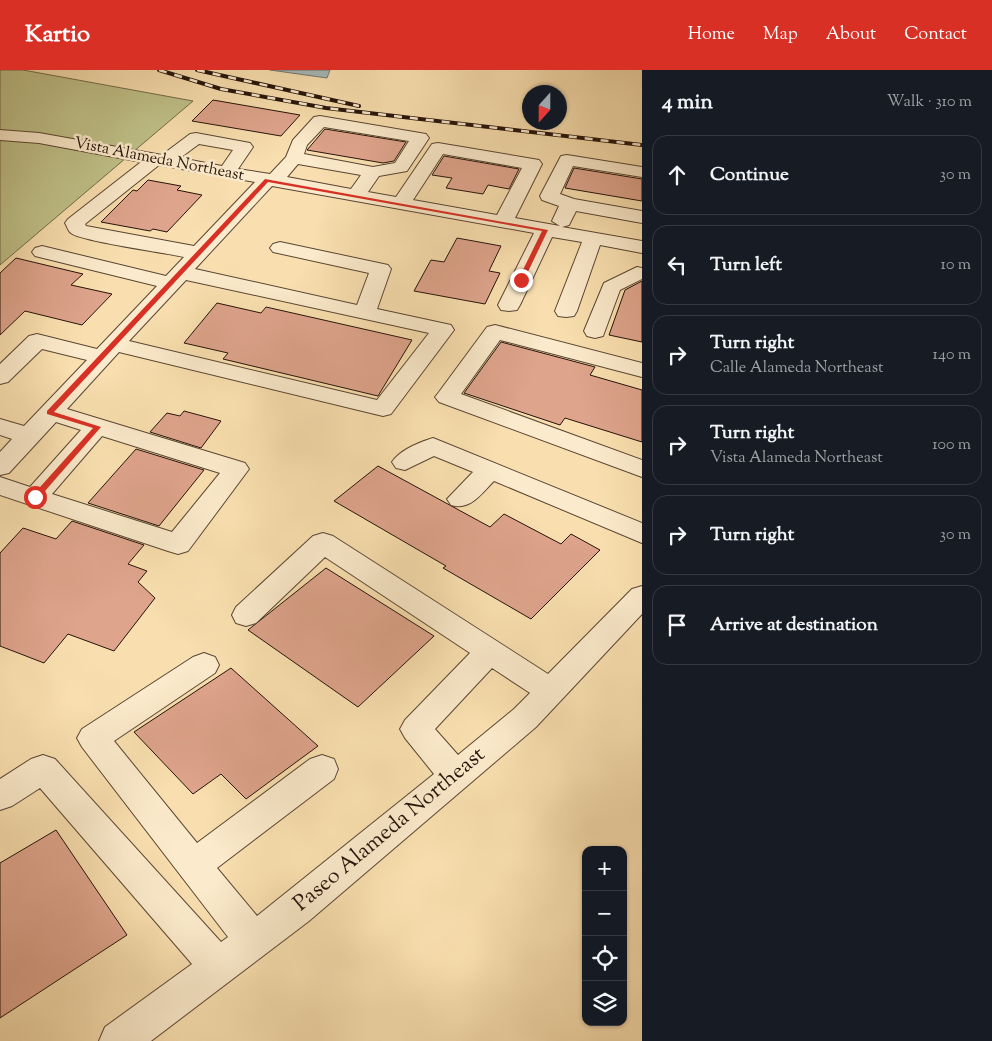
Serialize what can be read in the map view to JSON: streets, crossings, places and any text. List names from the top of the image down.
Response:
{
  "streets": {
    "street": ["Vista Alameda Northeast", "Paseo Alameda Northeast"]
  },
  "north": "bottom",
  "page": {
    "header": "Kartio",
    "nav": [
      "Home",
      "Map",
      "About",
      "Contact"
    ],
    "heading": ["4 min", "Walk · 310 m"],
    "list": [
      ["Continue", "30 m"],
      ["Turn left", "10 m"],
      ["Turn right", "Calle Alameda Northeast", "140 m"],
      ["Turn right", "Vista Alameda Northeast", "100 m"],
      ["Turn right", "30 m"],
      "Arrive at destination"
    ],
    "map_buttons": ["+", "−"]
  }
}
